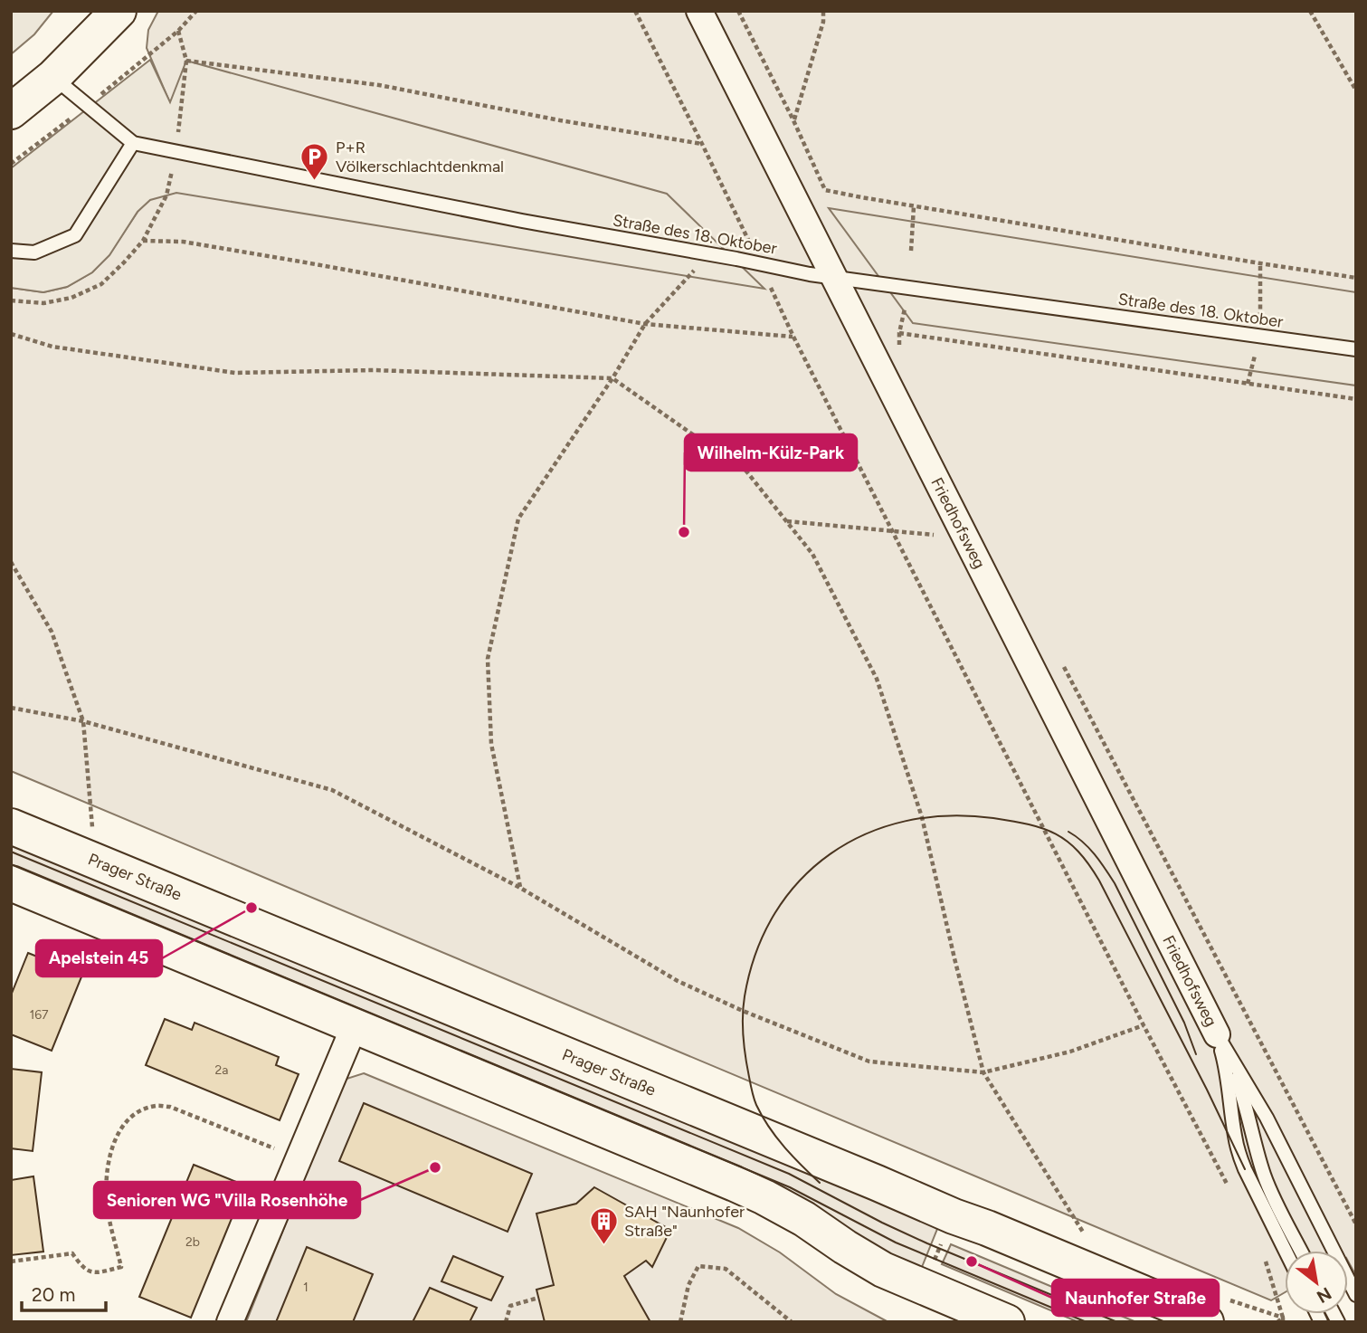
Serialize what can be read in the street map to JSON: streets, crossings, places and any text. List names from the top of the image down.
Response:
{
  "streets": {
    "main road": ["Prager Straße"],
    "street": ["Friedhofsweg"],
    "lane": ["Straße des 18. Oktober"]
  },
  "crossings": [
    ["Straße des 18. Oktober", "Friedhofsweg"]
  ],
  "places": {
    "parking": ["P+R Völkerschlachtdenkmal"],
    "other": [
      "Wilhelm-Külz-Park",
      "Apelstein 45",
      "Senioren WG \"Villa Rosenhöhe",
      "Naunhofer Straße"
    ],
    "building": ["SAH \"Naunhofer Straße\""]
  },
  "house_numbers": [
    "167",
    "2a",
    "2b",
    "1"
  ],
  "scale_bar": "20 m",
  "north": "bottom right"
}
